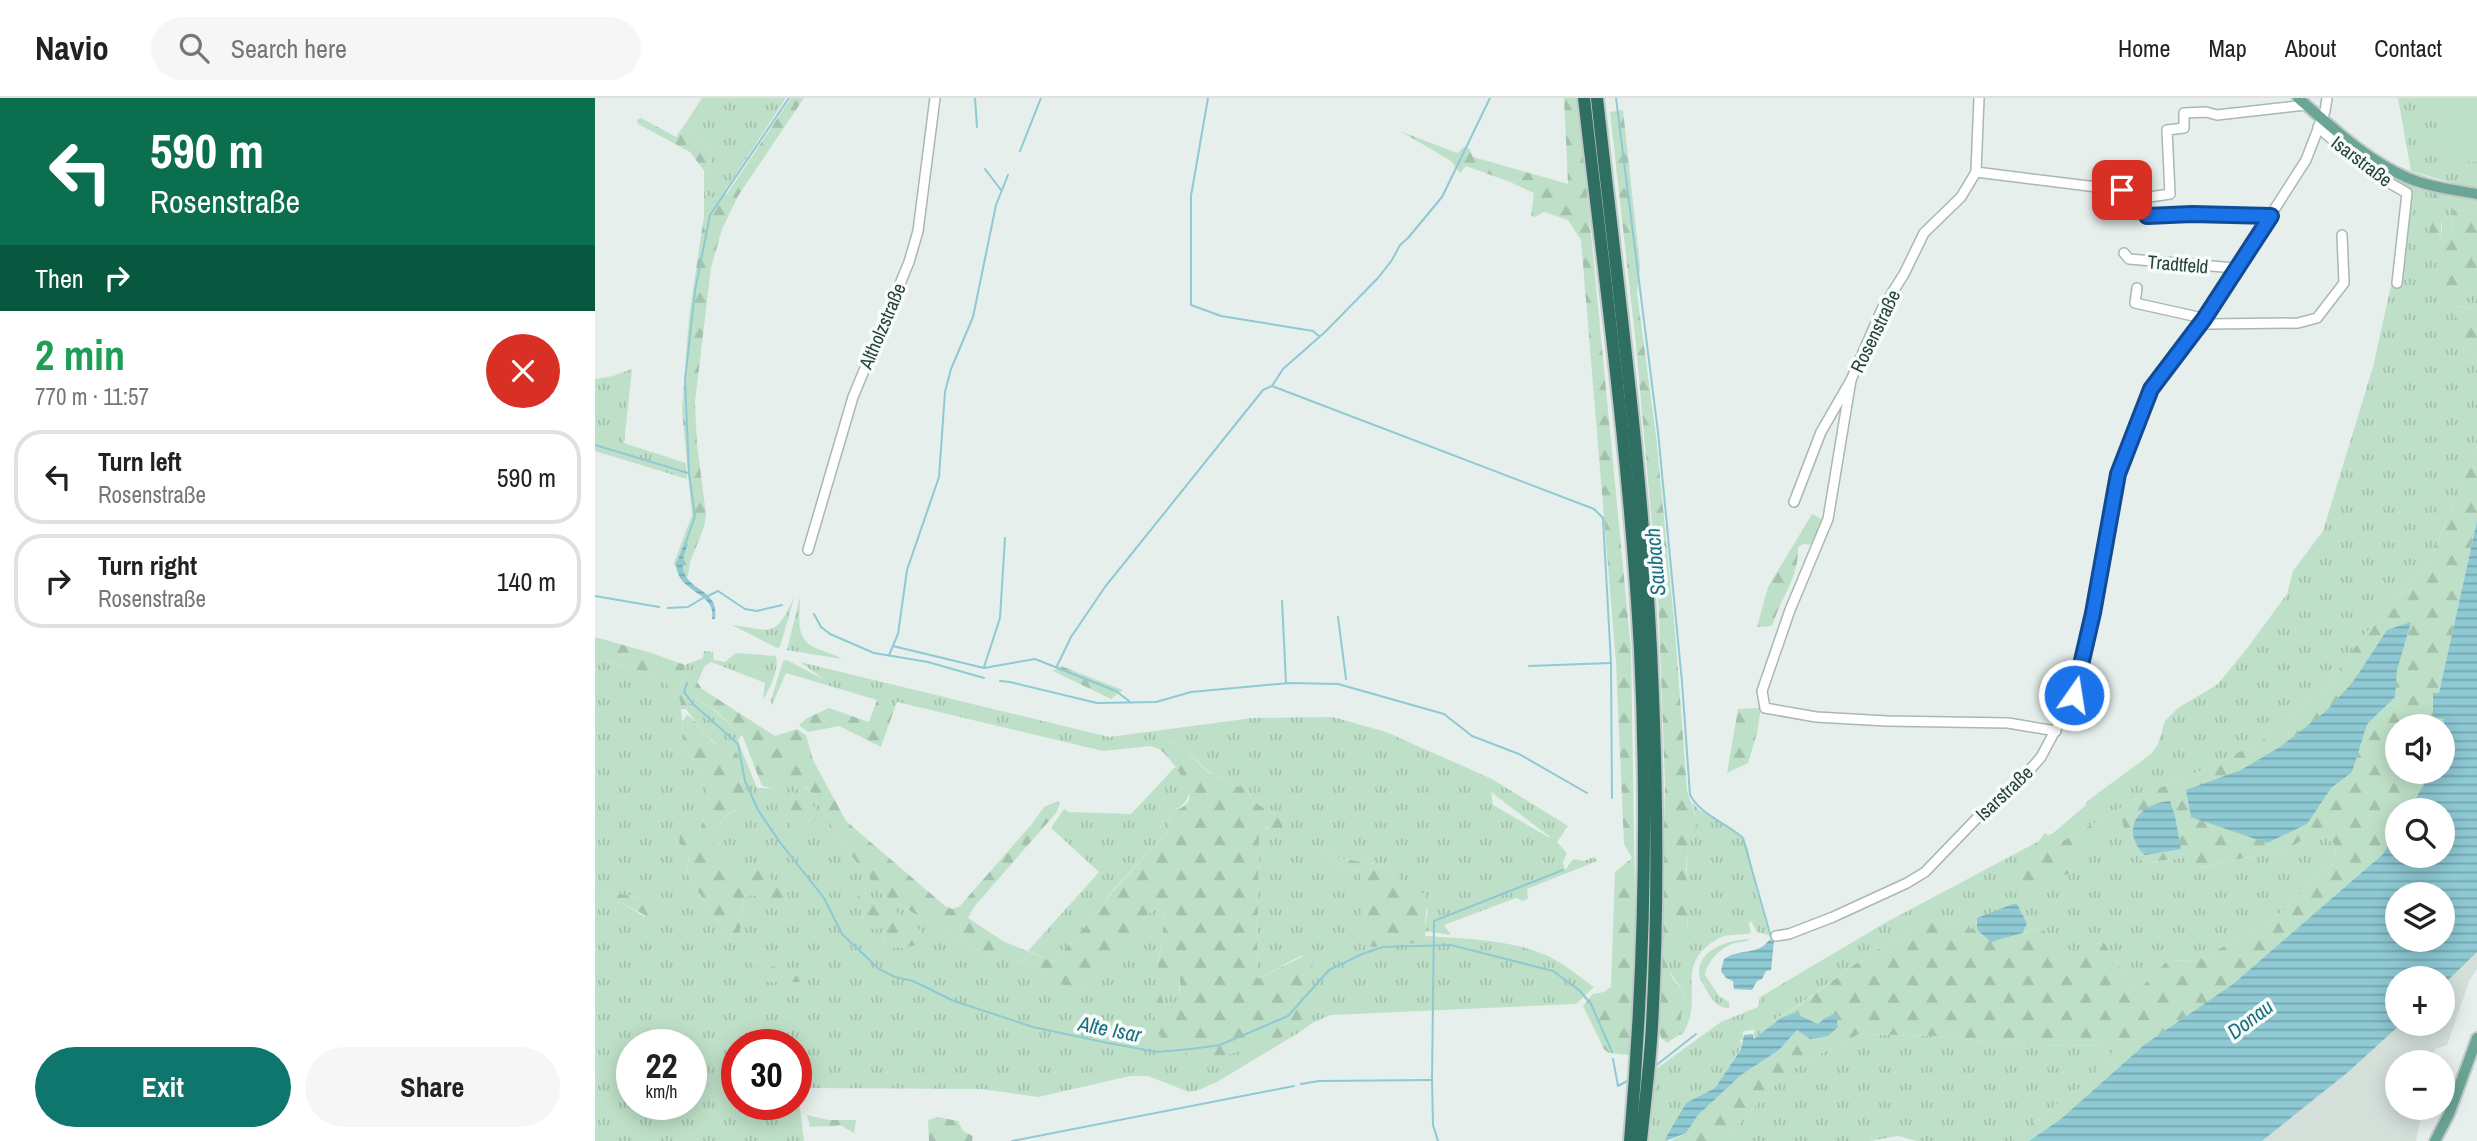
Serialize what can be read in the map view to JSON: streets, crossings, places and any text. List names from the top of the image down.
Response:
{
  "streets": {
    "street": [
      "Isarstraße",
      "Tradtfeld",
      "Altholzstraße",
      "Rosenstraße"
    ]
  },
  "crossings": [
    ["Isarstraße", "Tradtfeld"]
  ],
  "water": ["Saubach", "Donau", "Alte Isar"],
  "page": {
    "header": "Navio",
    "search": "Search here",
    "nav": [
      "Home",
      "Map",
      "About",
      "Contact"
    ],
    "turn": ["590 m", "Rosenstraße"],
    "then": "Then",
    "heading": ["2 min", "770 m · 11:57"],
    "list": [
      {
        "name": "Turn left",
        "note": "Rosenstraße",
        "value": "590 m"
      },
      {
        "name": "Turn right",
        "note": "Rosenstraße",
        "value": "140 m"
      }
    ],
    "map_buttons": ["+", "−"],
    "speed": "22 km/h",
    "limit": "30",
    "buttons": ["Exit", "Share"]
  }
}
